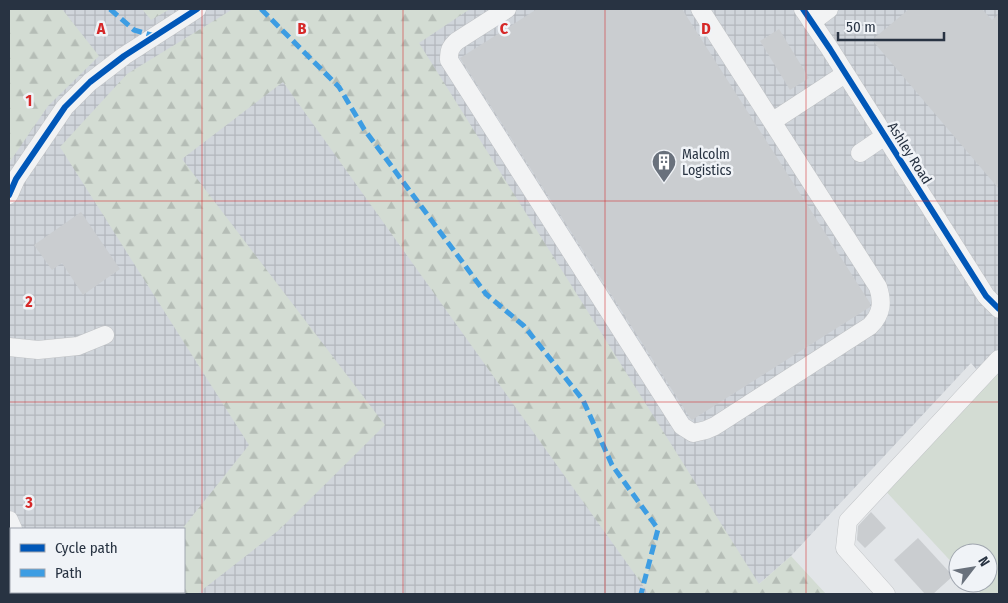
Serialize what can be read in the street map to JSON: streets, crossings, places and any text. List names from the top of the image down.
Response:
{
  "streets": {
    "street": ["Ashley Road"]
  },
  "places": {
    "building": ["Malcolm Logistics"]
  },
  "legend": ["Cycle path", "Path"],
  "scale_bar": "50 m",
  "north": "top right",
  "grid": {
    "columns": [
      "A",
      "B",
      "C",
      "D"
    ],
    "rows": ["1", "2", "3"]
  }
}
